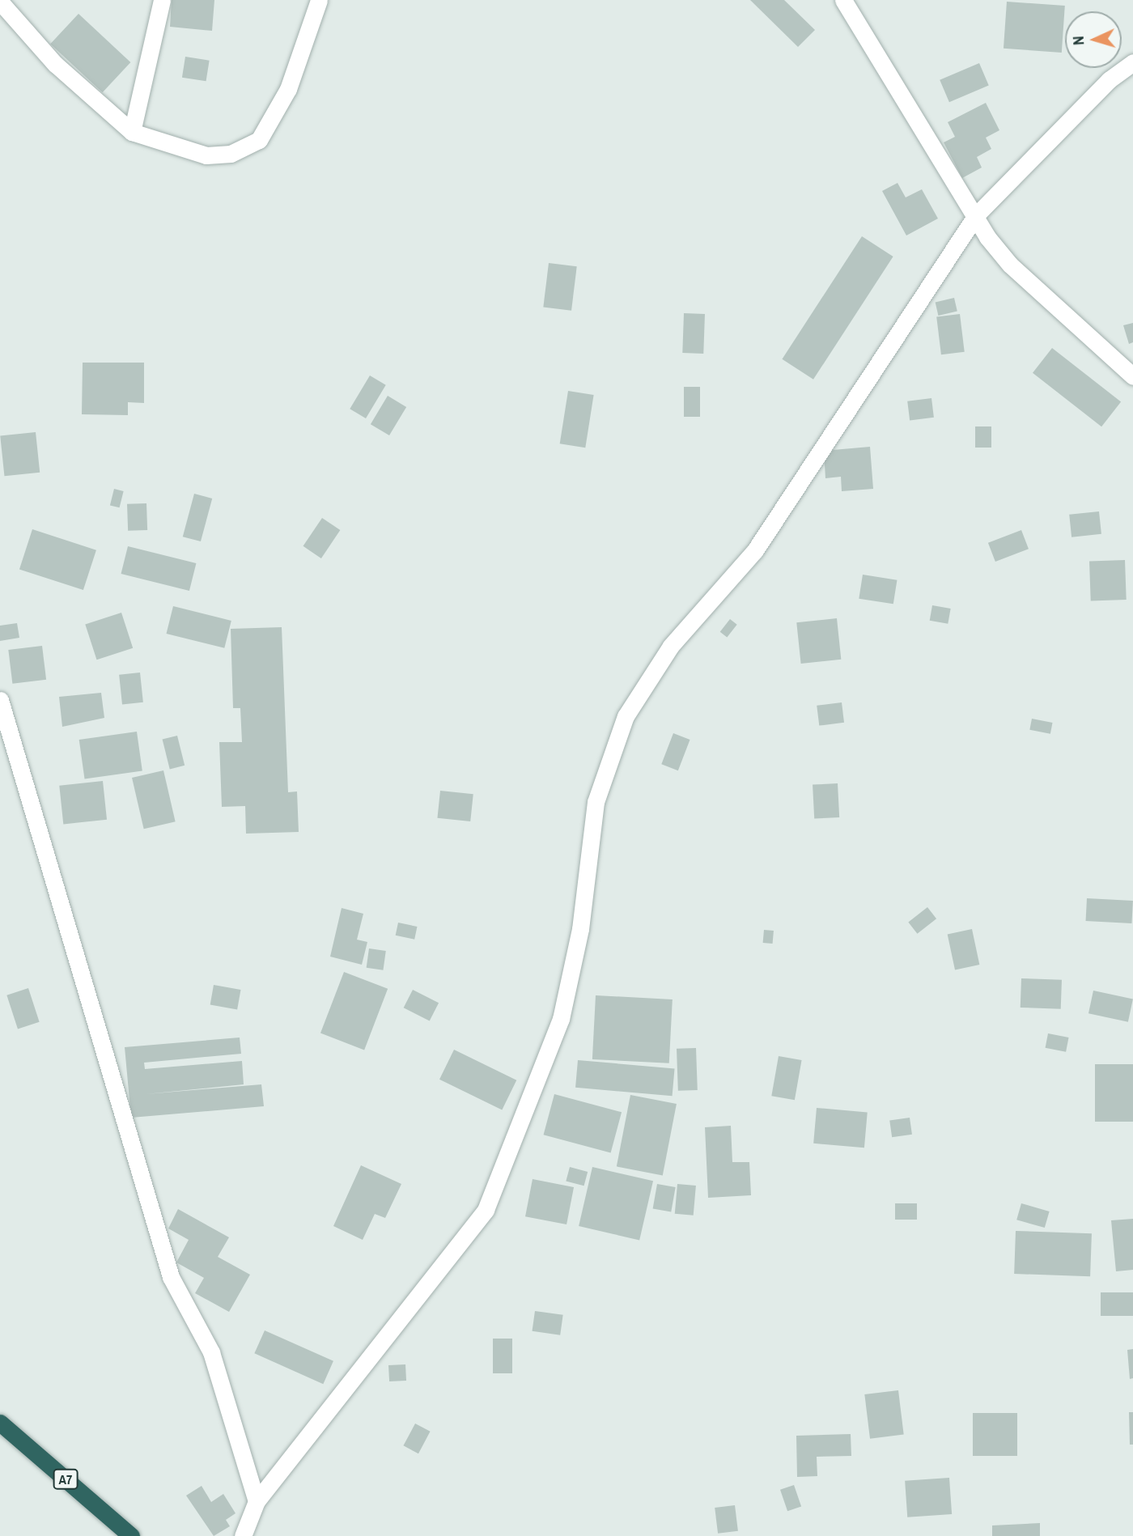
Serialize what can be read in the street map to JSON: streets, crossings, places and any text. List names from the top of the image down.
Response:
{
  "streets": {
    "highway": ["A7"]
  },
  "north": "left"
}
